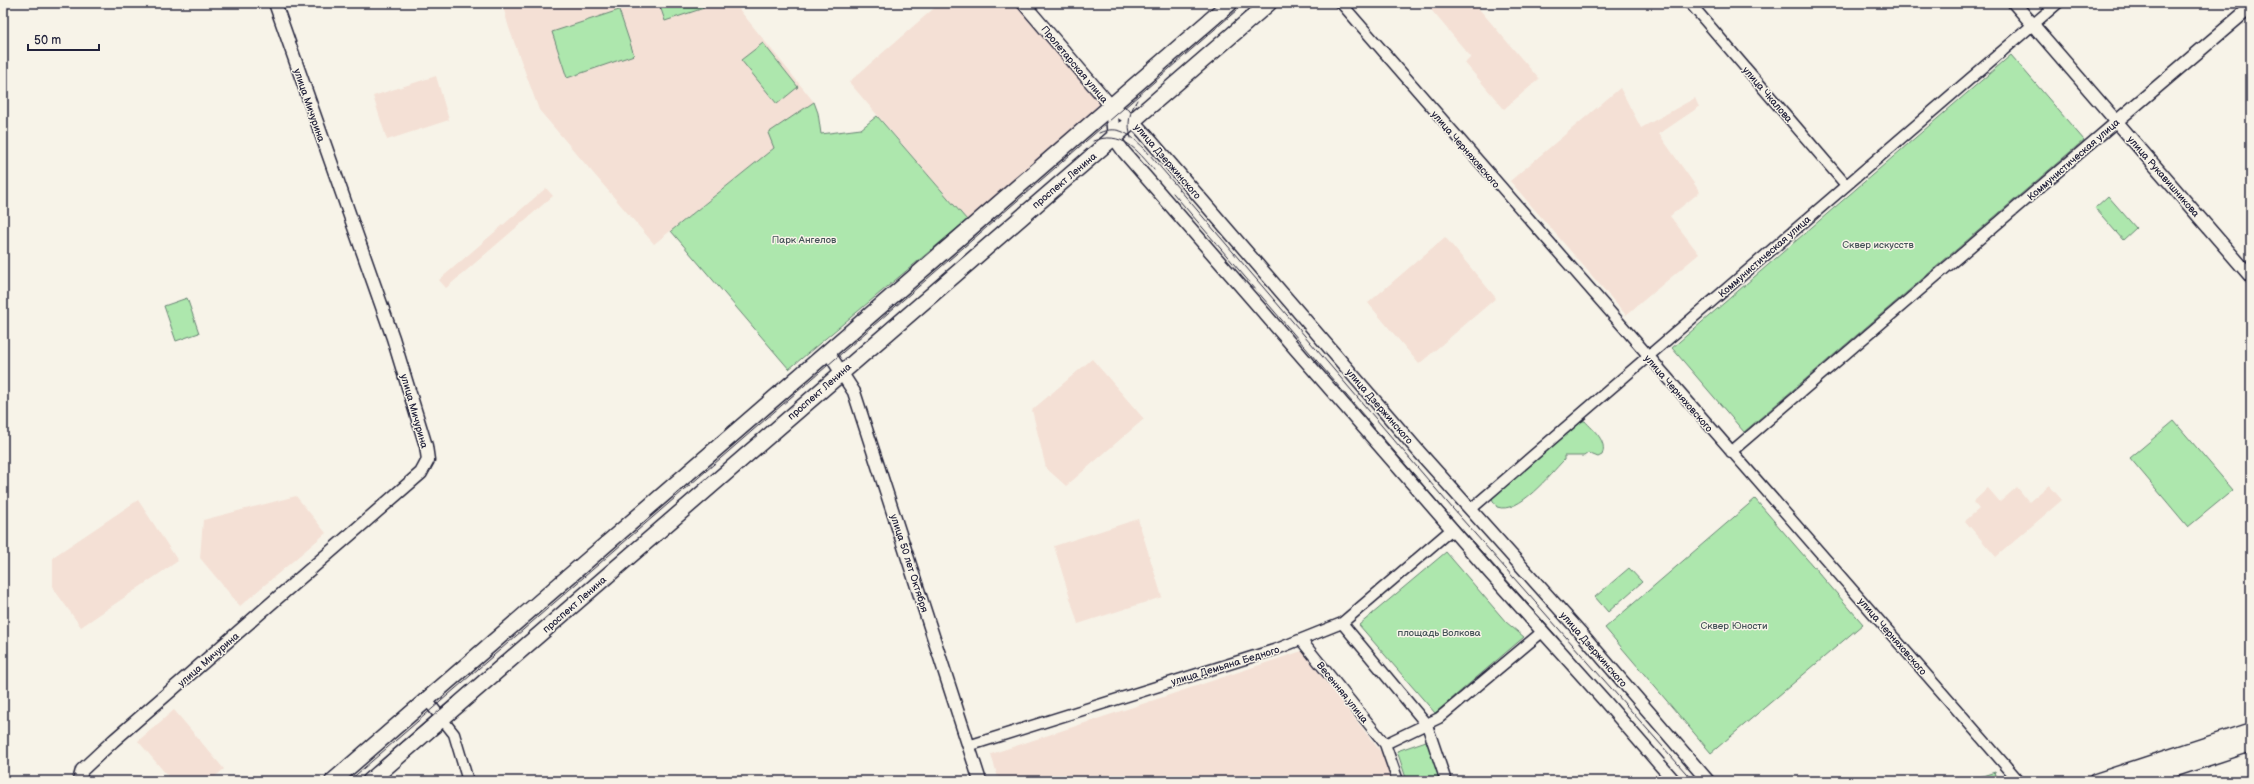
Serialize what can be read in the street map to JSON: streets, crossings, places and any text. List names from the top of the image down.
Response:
{
  "streets": {
    "main road": ["проспект Ленина"],
    "street": [
      "Пролетарская улица",
      "улица Чкалова",
      "улица Мичурина",
      "улица Черняховского",
      "Коммунистическая улица",
      "улица Дзержинского",
      "улица Рукавишникова",
      "улица 50 лет Октября",
      "улица Демьяна Бедного",
      "Весенняя улица"
    ]
  },
  "crossings": [
    ["Пролетарская улица", "улица Дзержинского"],
    ["улица Чкалова", "Коммунистическая улица"],
    ["улица Черняховского", "Коммунистическая улица"],
    ["Коммунистическая улица", "улица Дзержинского"],
    ["Коммунистическая улица", "улица Рукавишникова"],
    ["улица Дзержинского", "проспект Ленина"],
    ["проспект Ленина", "улица 50 лет Октября"],
    ["улица 50 лет Октября", "улица Демьяна Бедного"],
    ["улица Демьяна Бедного", "Весенняя улица"]
  ],
  "parks": [
    "Парк Ангелов",
    "Сквер искусств",
    "Сквер Юности",
    "площадь Волкова"
  ],
  "scale_bar": "50 m"
}
